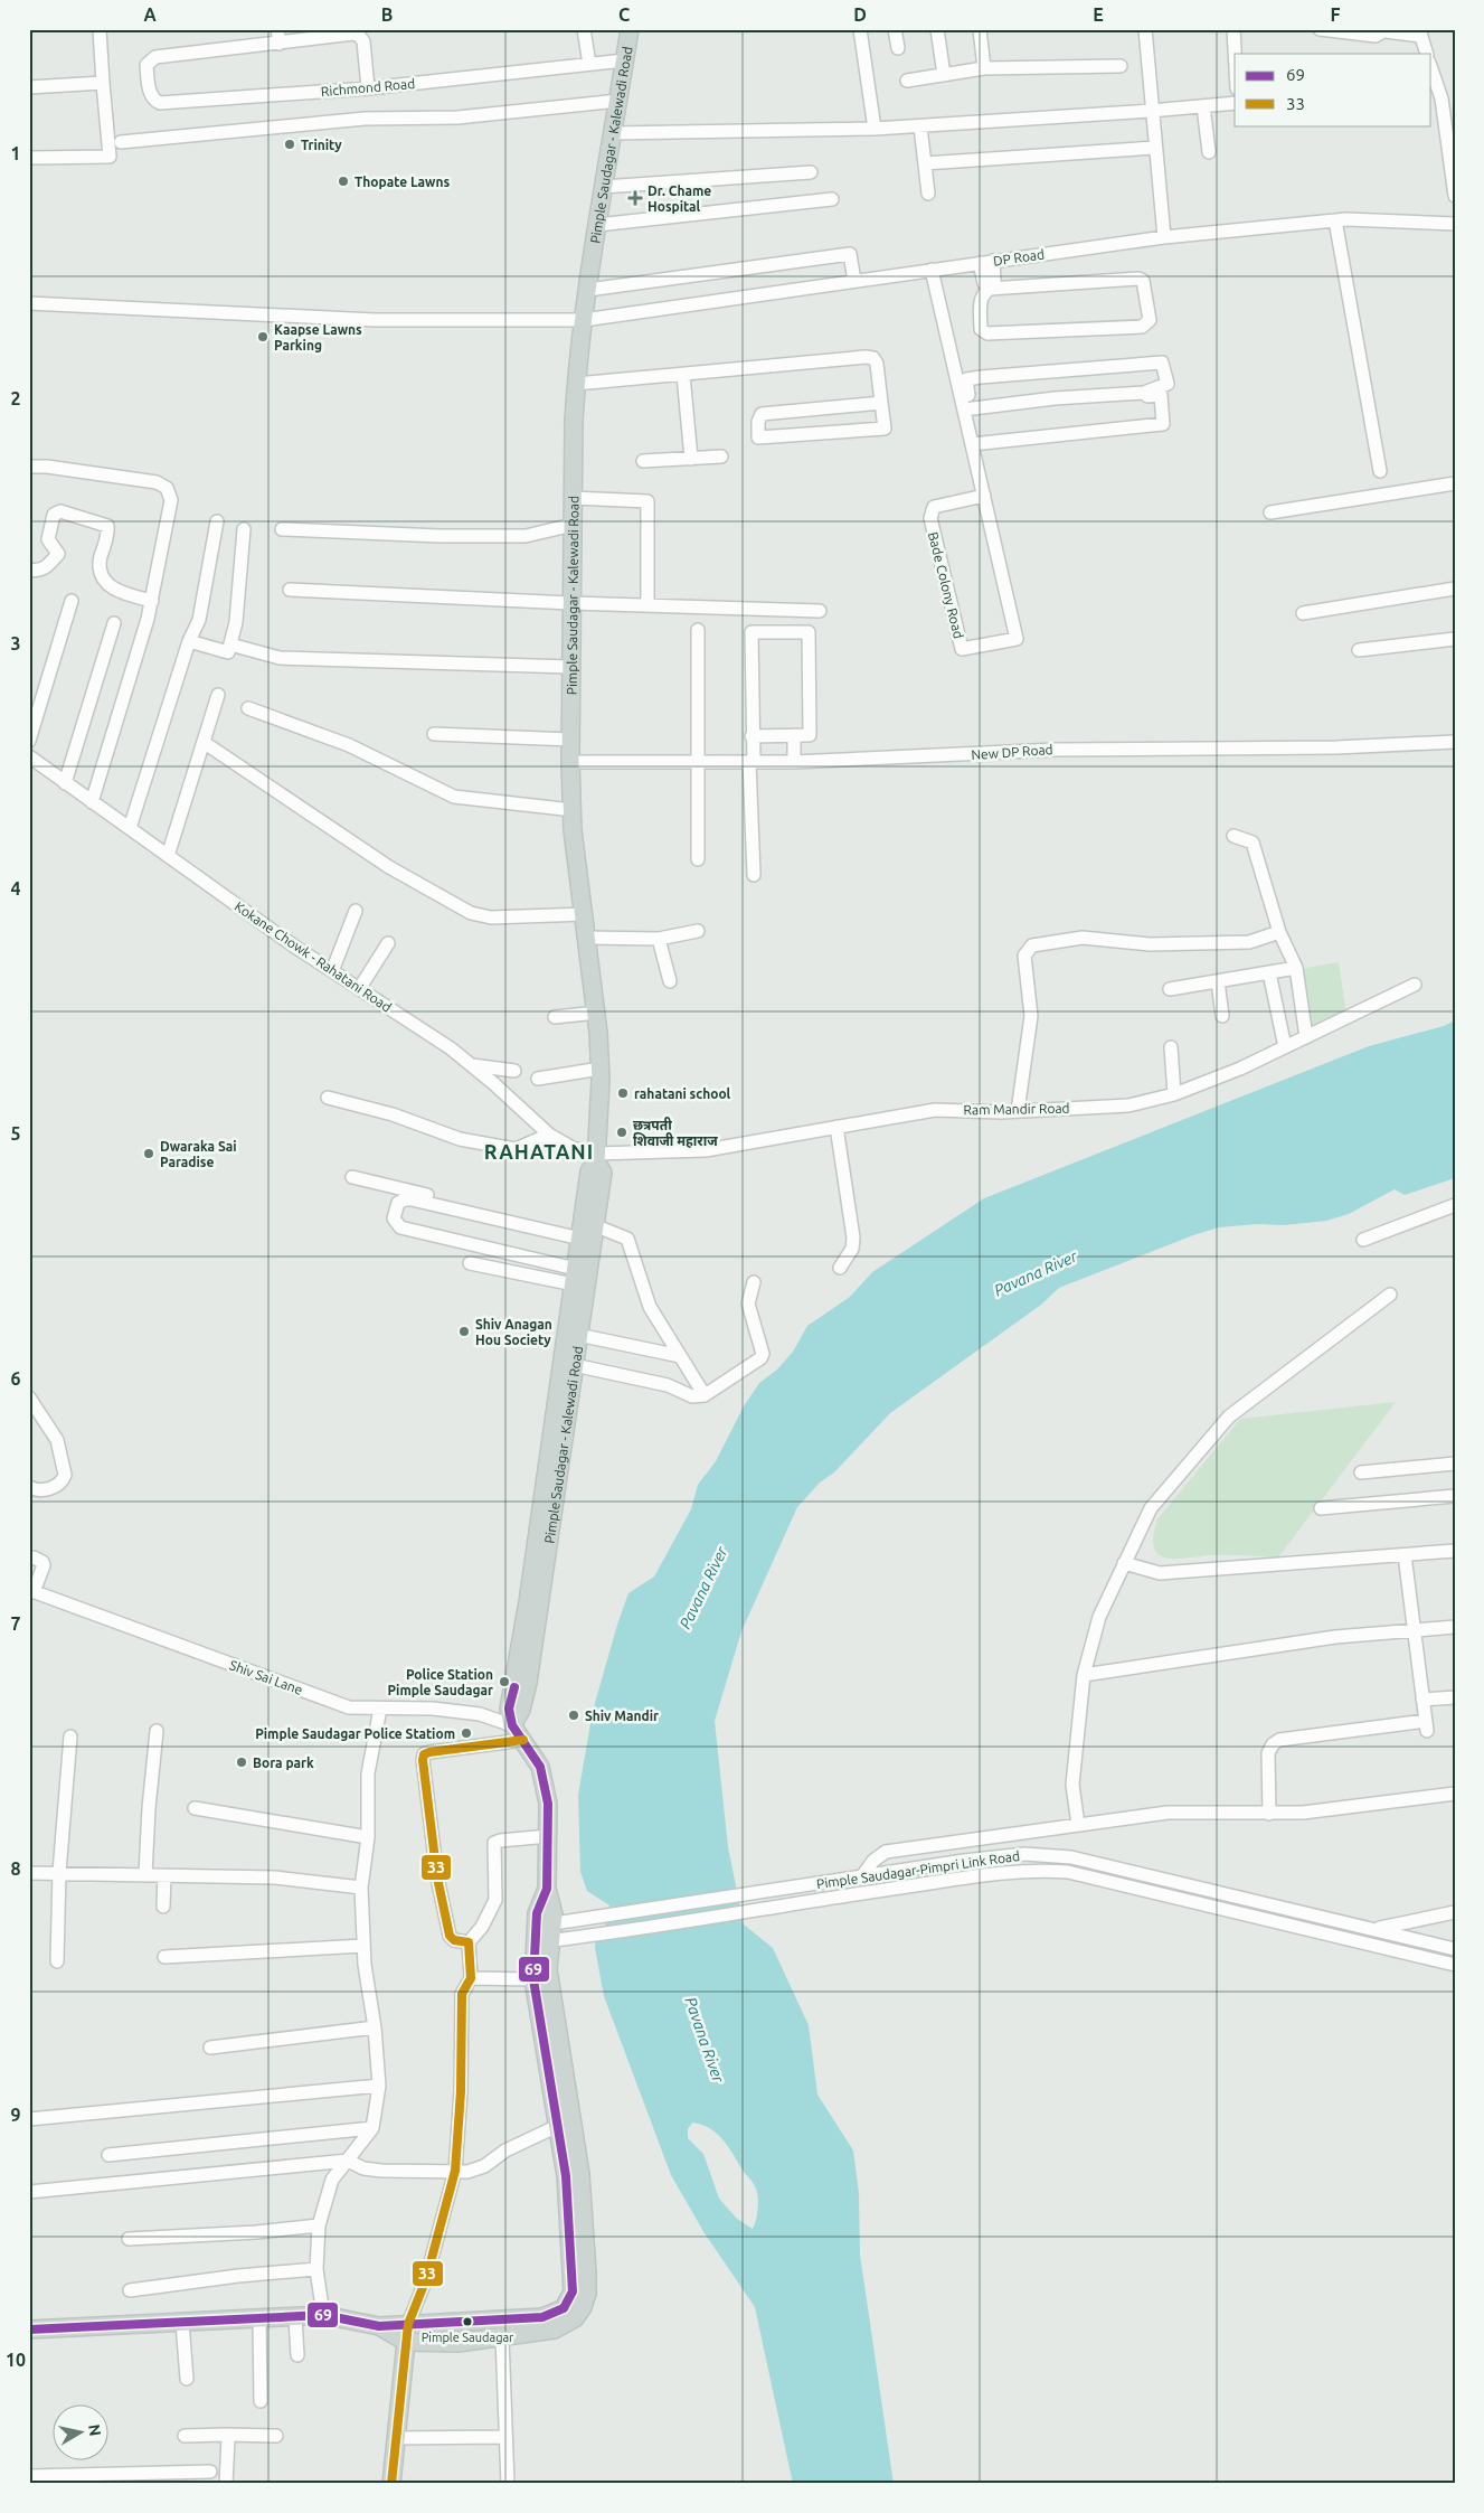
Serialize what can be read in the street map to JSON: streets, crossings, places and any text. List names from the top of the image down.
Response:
{
  "streets": {
    "main road": ["Pimple Saudagar - Kalewadi Road"],
    "street": [
      "Richmond Road",
      "DP Road",
      "Bade Colony Road",
      "New DP Road",
      "Kokane Chowk - Rahatani Road",
      "Ram Mandir Road",
      "Shiv Sai Lane",
      "Pimple Saudagar-Pimpri Link Road"
    ]
  },
  "crossings": [
    ["Richmond Road", "Pimple Saudagar - Kalewadi Road"],
    ["Pimple Saudagar - Kalewadi Road", "DP Road"],
    ["Pimple Saudagar - Kalewadi Road", "New DP Road"],
    ["Pimple Saudagar - Kalewadi Road", "Kokane Chowk - Rahatani Road"],
    ["Pimple Saudagar - Kalewadi Road", "Ram Mandir Road"],
    ["Pimple Saudagar - Kalewadi Road", "Shiv Sai Lane"],
    ["DP Road", "Bade Colony Road"],
    ["Kokane Chowk - Rahatani Road", "Ram Mandir Road"]
  ],
  "districts": ["RAHATANI"],
  "water": ["Pavana River"],
  "places": {
    "other": [
      "Trinity",
      "Thopate Lawns",
      "Kaapse Lawns Parking",
      "rahatani school",
      "छत्रपती शिवाजी महाराज",
      "Dwaraka Sai Paradise",
      "Shiv Anagan Hou Society",
      "Police Station Pimple Saudagar",
      "Shiv Mandir",
      "Pimple Saudagar Police Statiom",
      "Bora park",
      "Pimple Saudagar"
    ],
    "health": ["Dr. Chame Hospital"]
  },
  "lines": ["transit line 69", "transit line 33"],
  "legend": ["69", "33"],
  "north": "right",
  "grid": {
    "columns": [
      "A",
      "B",
      "C",
      "D",
      "E",
      "F"
    ],
    "rows": [
      "1",
      "2",
      "3",
      "4",
      "5",
      "6",
      "7",
      "8",
      "9",
      "10"
    ]
  }
}
